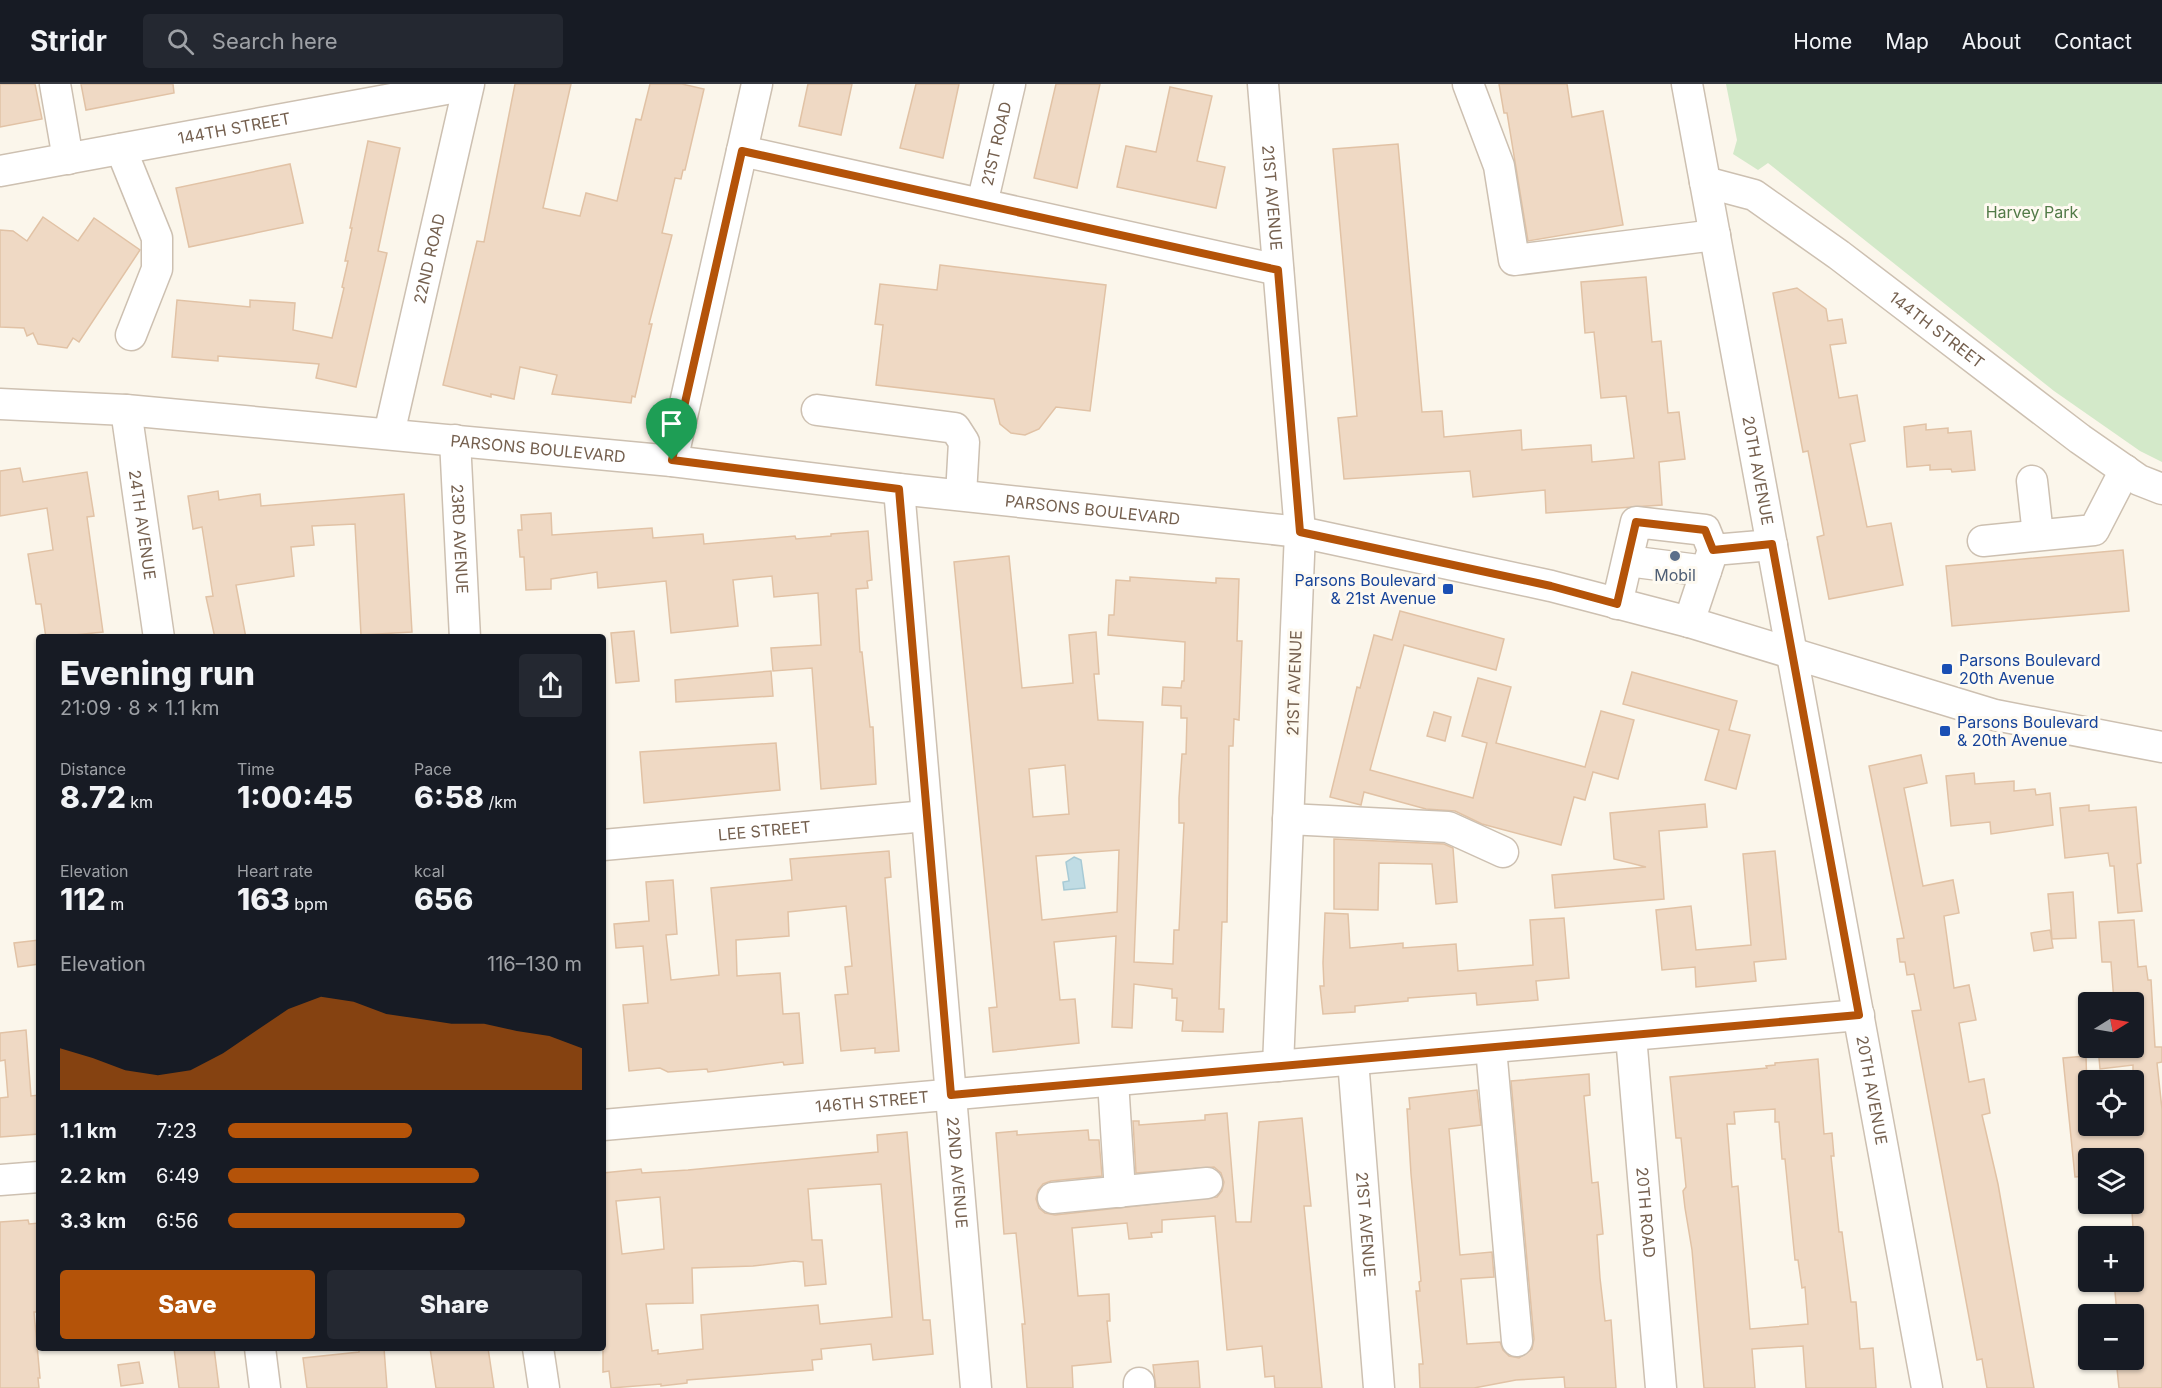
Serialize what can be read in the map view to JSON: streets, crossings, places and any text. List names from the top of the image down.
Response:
{
  "streets": {
    "street": [
      "144TH STREET",
      "21ST ROAD",
      "21ST AVENUE",
      "22ND ROAD",
      "PARSONS BOULEVARD",
      "20TH AVENUE",
      "24TH AVENUE",
      "23RD AVENUE",
      "LEE STREET",
      "146TH STREET",
      "22ND AVENUE",
      "20TH ROAD"
    ]
  },
  "crossings": [
    ["144TH STREET", "22ND ROAD"],
    ["144TH STREET", "20TH AVENUE"],
    ["21ST AVENUE", "PARSONS BOULEVARD"],
    ["21ST AVENUE", "146TH STREET"],
    ["22ND ROAD", "PARSONS BOULEVARD"],
    ["PARSONS BOULEVARD", "20TH AVENUE"],
    ["PARSONS BOULEVARD", "24TH AVENUE"],
    ["PARSONS BOULEVARD", "23RD AVENUE"],
    ["PARSONS BOULEVARD", "22ND AVENUE"],
    ["20TH AVENUE", "146TH STREET"],
    ["LEE STREET", "22ND AVENUE"],
    ["146TH STREET", "22ND AVENUE"],
    ["146TH STREET", "20TH ROAD"]
  ],
  "parks": ["Harvey Park"],
  "places": {
    "other": ["Mobil"],
    "transit": ["Parsons Boulevard & 21st Avenue", "Parsons Boulevard 20th Avenue", "Parsons Boulevard & 20th Avenue"]
  },
  "north": "right",
  "page": {
    "header": "Stridr",
    "search": "Search here",
    "nav": [
      "Home",
      "Map",
      "About",
      "Contact"
    ],
    "heading": ["Evening run", "21:09 · 8 × 1.1 km"],
    "stats": [
      ["Distance", "8.72 km"],
      ["Time", "1:00:45"],
      ["Pace", "6:58 /km"],
      ["Elevation", "112 m"],
      ["Heart rate", "163 bpm"],
      ["kcal", "656"]
    ],
    "chart": ["Elevation", "116–130 m"],
    "map_buttons": ["+", "−"],
    "list": [
      {
        "name": "1.1 km",
        "note": "7:23"
      },
      {
        "name": "2.2 km",
        "note": "6:49"
      },
      {
        "name": "3.3 km",
        "note": "6:56"
      }
    ],
    "buttons": ["Save", "Share"]
  }
}
